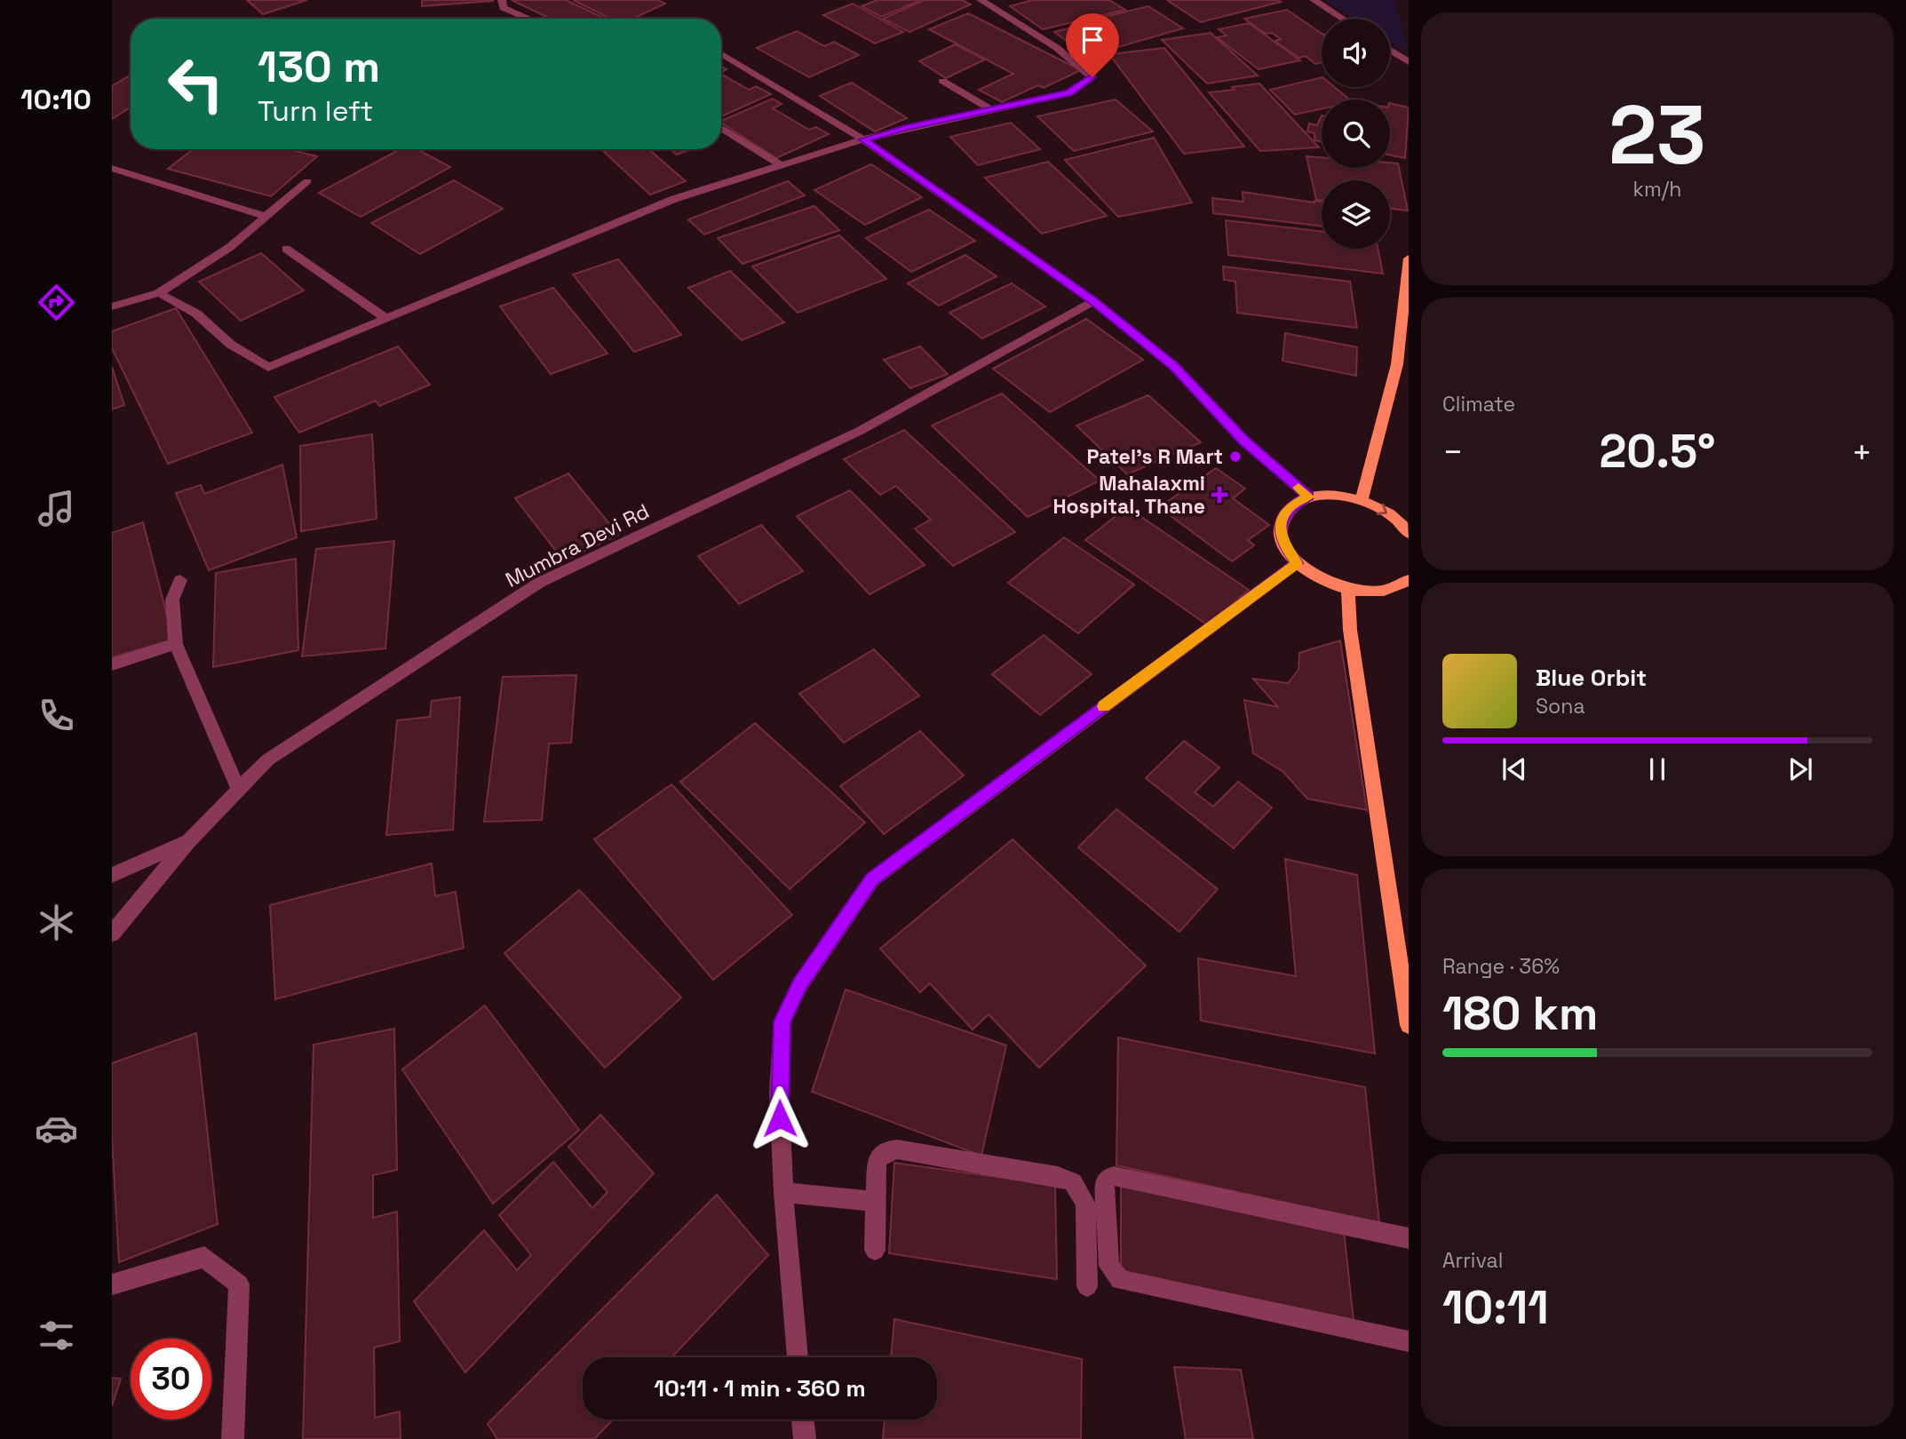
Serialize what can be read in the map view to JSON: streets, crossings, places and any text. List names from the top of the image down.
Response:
{
  "streets": {
    "street": ["Mumbra Devi Rd"]
  },
  "places": {
    "other": ["Patel's R Mart"],
    "health": ["Mahalaxmi Hospital, Thane"]
  },
  "page": {
    "tabs": "10:10",
    "tile": [
      ["23", "km/h"],
      "Climate",
      ["Range · 36%", "180 km"],
      ["Arrival", "10:11"]
    ],
    "turn": ["130 m", "Turn left"],
    "heat": ["−", "20.5°", "+"],
    "song": ["Blue Orbit", "Sona"],
    "limit": "30",
    "trip": "10:11 · 1 min · 360 m"
  }
}
